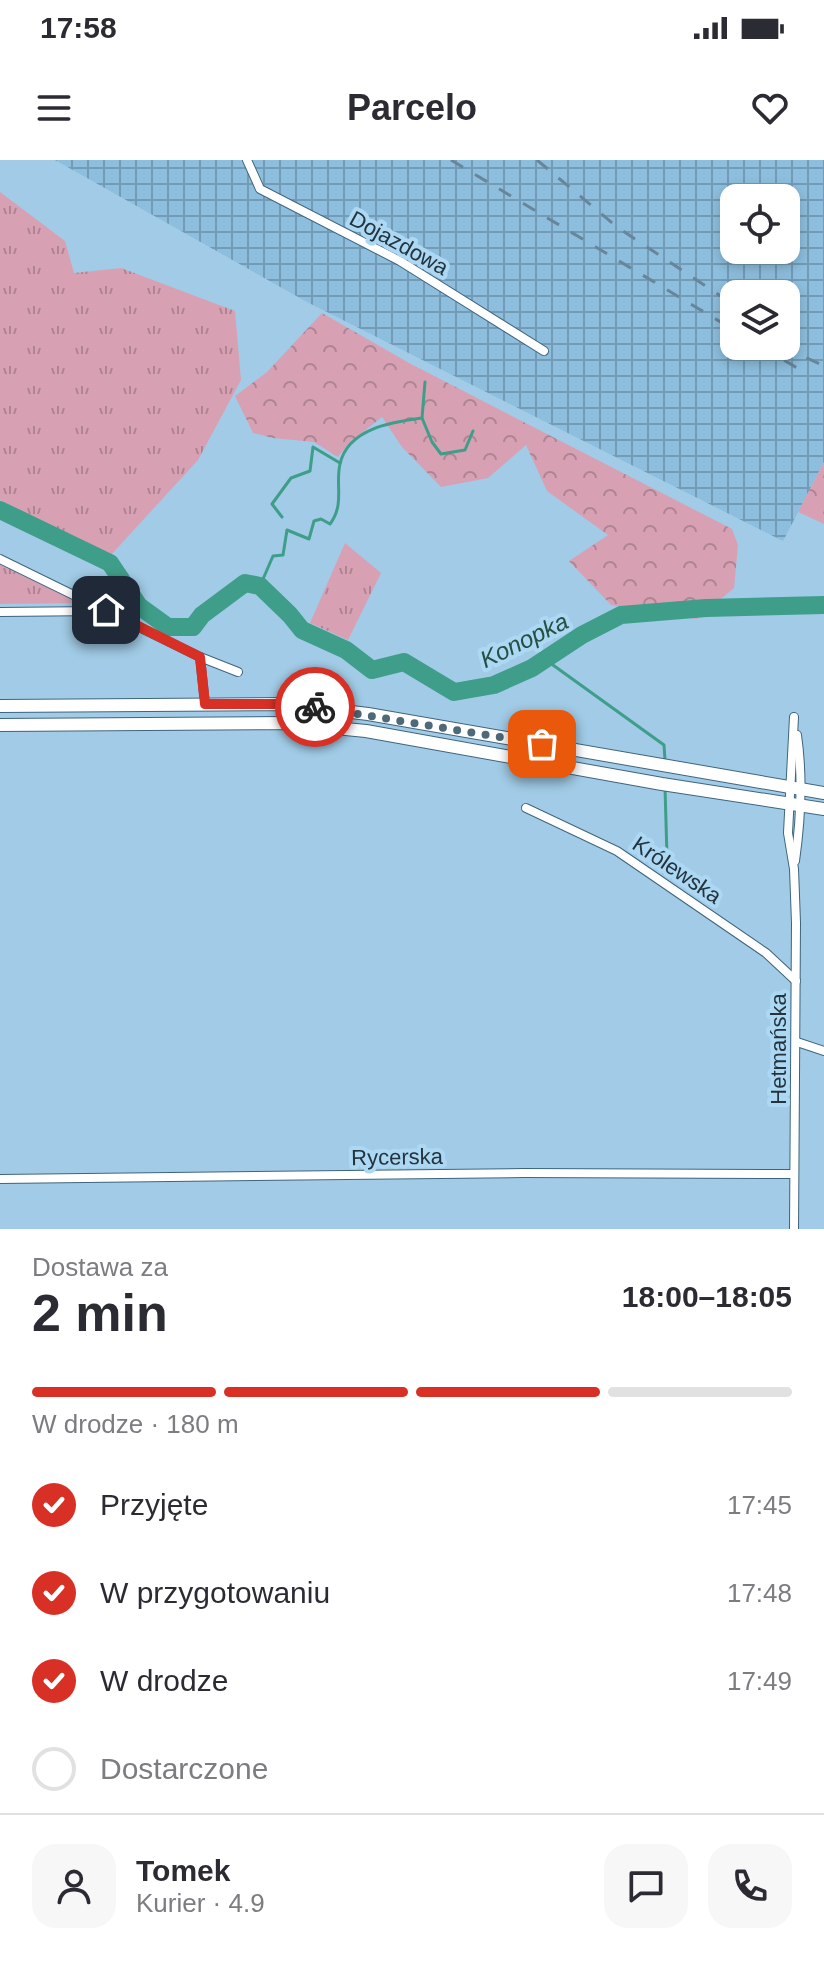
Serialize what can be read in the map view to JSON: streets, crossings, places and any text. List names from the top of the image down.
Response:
{
  "streets": {
    "street": [
      "Dojazdowa",
      "Królewska",
      "Hetmańska",
      "Rycerska"
    ]
  },
  "crossings": [
    ["Królewska", "Hetmańska"],
    ["Hetmańska", "Rycerska"]
  ],
  "water": ["Konopka"],
  "page": {
    "status": "17:58",
    "header": "Parcelo",
    "heading": ["2 min", "Dostawa za", "18:00–18:05"],
    "panel": ["Tomek", "Kurier · 4.9"],
    "bar": "W drodze · 180 m",
    "list": [
      ["Przyjęte", "17:45"],
      ["W przygotowaniu", "17:48"],
      ["W drodze", "17:49"],
      "Dostarczone"
    ]
  }
}
